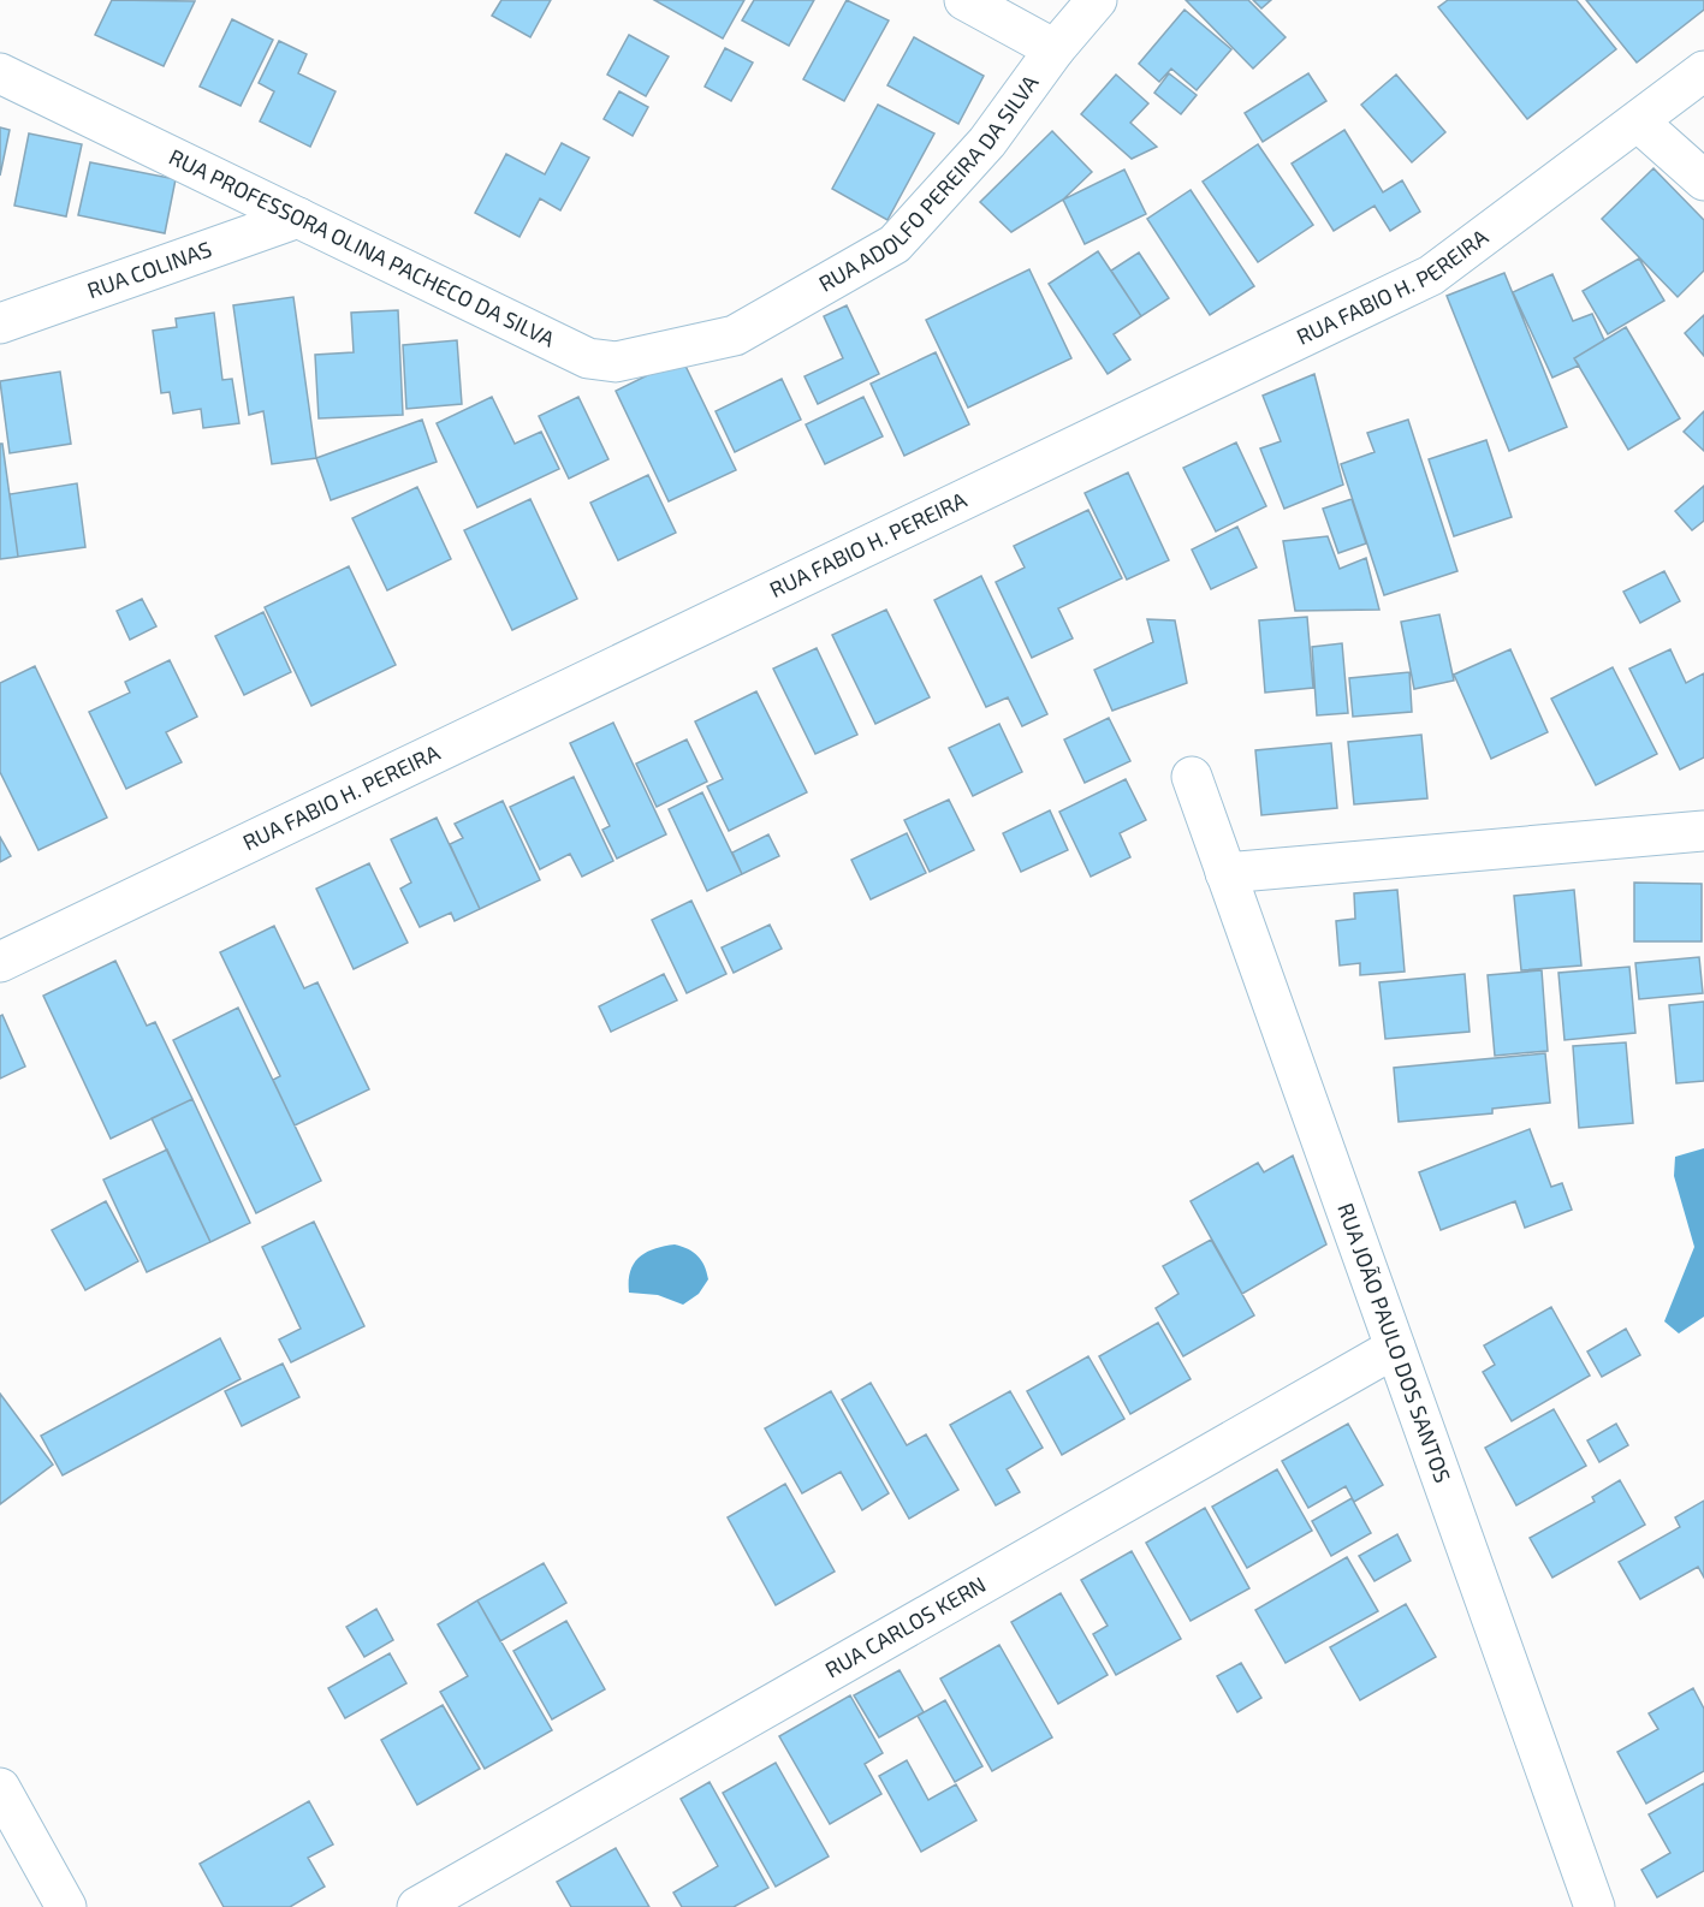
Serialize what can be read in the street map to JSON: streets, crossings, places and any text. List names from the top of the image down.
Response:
{
  "streets": {
    "street": [
      "RUA ADOLFO PEREIRA DA SILVA",
      "RUA PROFESSORA OLINA PACHECO DA SILVA",
      "RUA COLINAS",
      "RUA FABIO H. PEREIRA",
      "RUA JOÃO PAULO DOS SANTOS",
      "RUA CARLOS KERN"
    ]
  },
  "crossings": [
    ["RUA ADOLFO PEREIRA DA SILVA", "RUA PROFESSORA OLINA PACHECO DA SILVA"],
    ["RUA PROFESSORA OLINA PACHECO DA SILVA", "RUA COLINAS"],
    ["RUA JOÃO PAULO DOS SANTOS", "RUA CARLOS KERN"]
  ]
}
